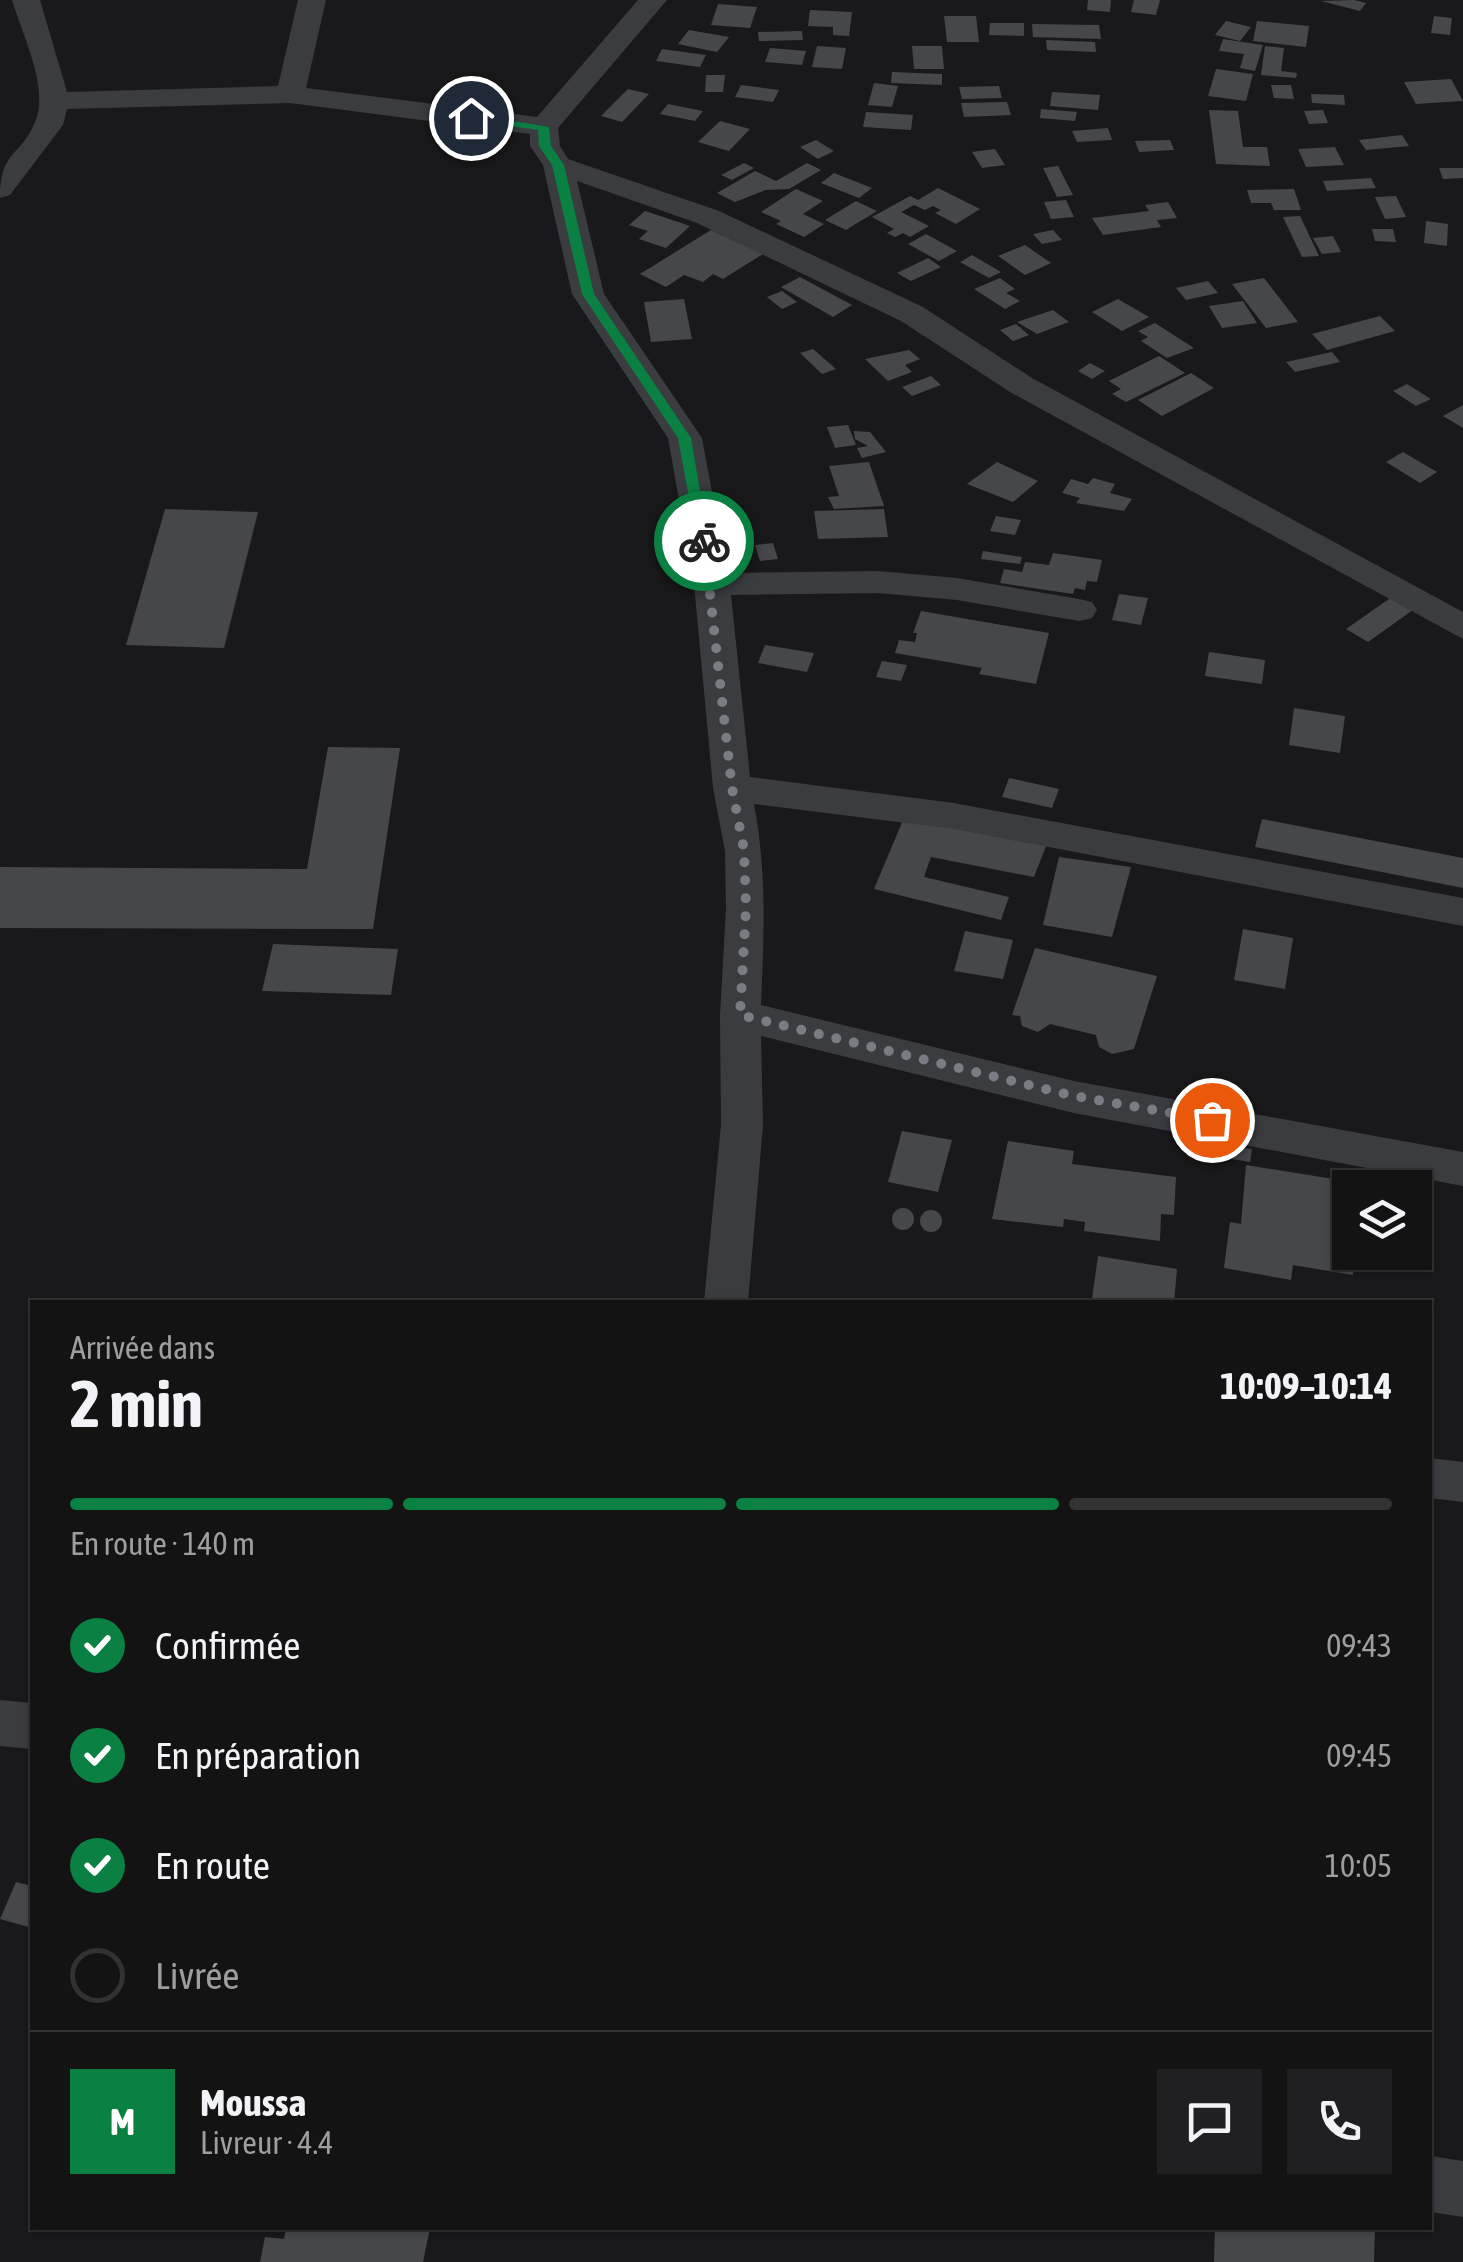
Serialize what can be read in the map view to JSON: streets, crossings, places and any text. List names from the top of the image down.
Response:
{
  "page": {
    "heading": ["2 min", "Arrivée dans", "10:09–10:14"],
    "panel": ["Moussa", "Livreur · 4.4"],
    "bar": "En route · 140 m",
    "list": [
      ["Confirmée", "09:43"],
      ["En préparation", "09:45"],
      ["En route", "10:05"],
      "Livrée"
    ],
    "round": "M"
  }
}
